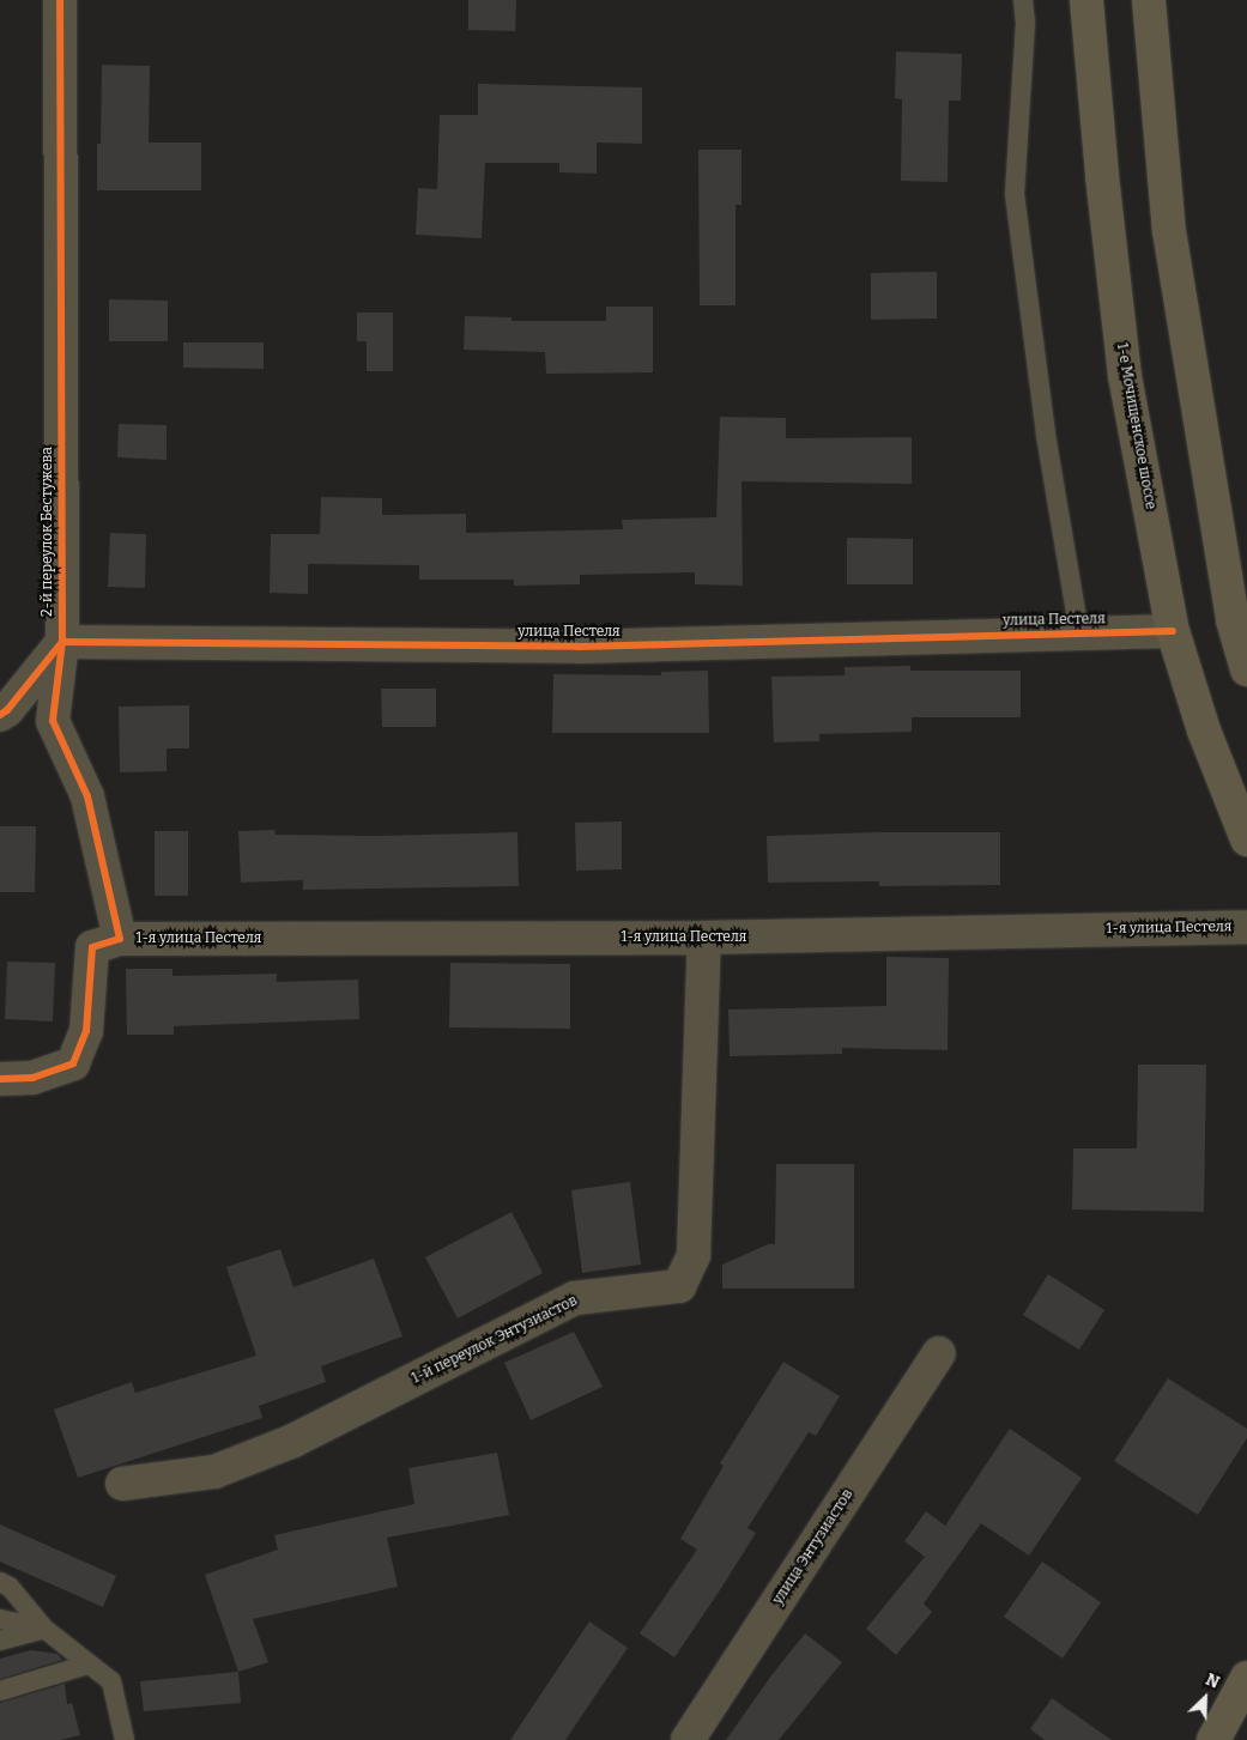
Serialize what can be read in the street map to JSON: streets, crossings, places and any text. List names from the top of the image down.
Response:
{
  "streets": {
    "main road": ["1-е Мочищенское шоссе"],
    "street": [
      "2-й переулок Бестужева",
      "улица Пестеля",
      "1-я улица Пестеля",
      "1-й переулок Энтузиастов",
      "улица Энтузиастов"
    ]
  },
  "crossings": [
    ["1-е Мочищенское шоссе", "улица Пестеля"],
    ["2-й переулок Бестужева", "улица Пестеля"],
    ["2-й переулок Бестужева", "1-я улица Пестеля"],
    ["1-я улица Пестеля", "1-й переулок Энтузиастов"]
  ],
  "north": "top right"
}
